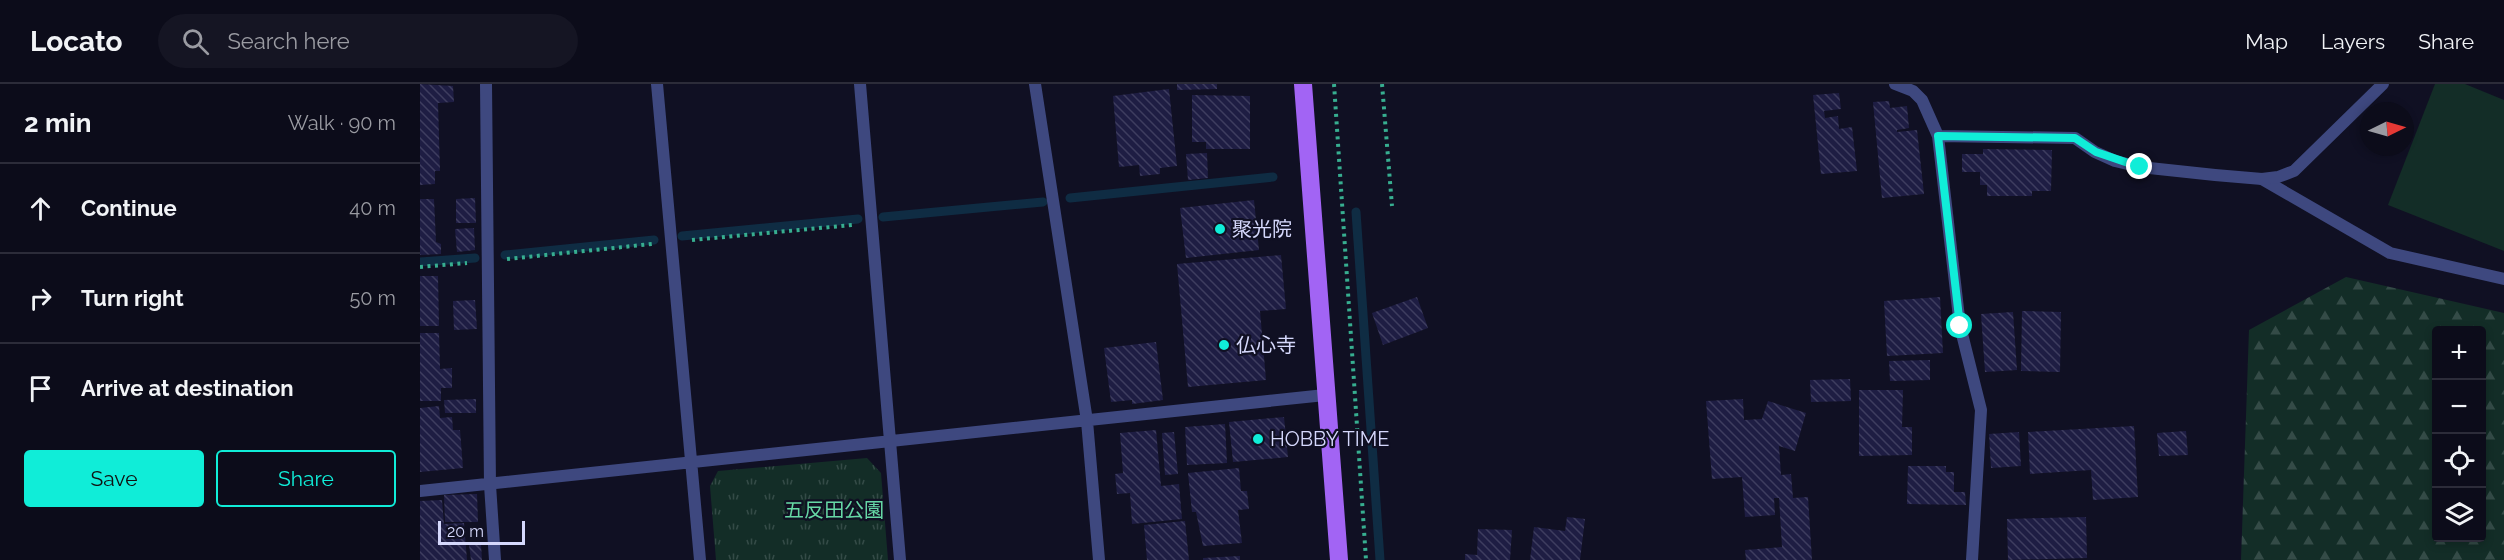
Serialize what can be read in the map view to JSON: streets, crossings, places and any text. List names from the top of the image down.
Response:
{
  "parks": ["五反田公園"],
  "places": ["聚光院", "仏心寺", "HOBBY TIME"],
  "scale_bar": "20 m",
  "north": "right",
  "page": {
    "header": "Locato",
    "search": "Search here",
    "nav": ["Map", "Layers", "Share"],
    "heading": ["2 min", "Walk · 90 m"],
    "list": [
      ["Continue", "40 m"],
      ["Turn right", "50 m"],
      "Arrive at destination"
    ],
    "map_buttons": ["+", "−"],
    "buttons": ["Save", "Share"],
    "scale": "20 m"
  }
}
